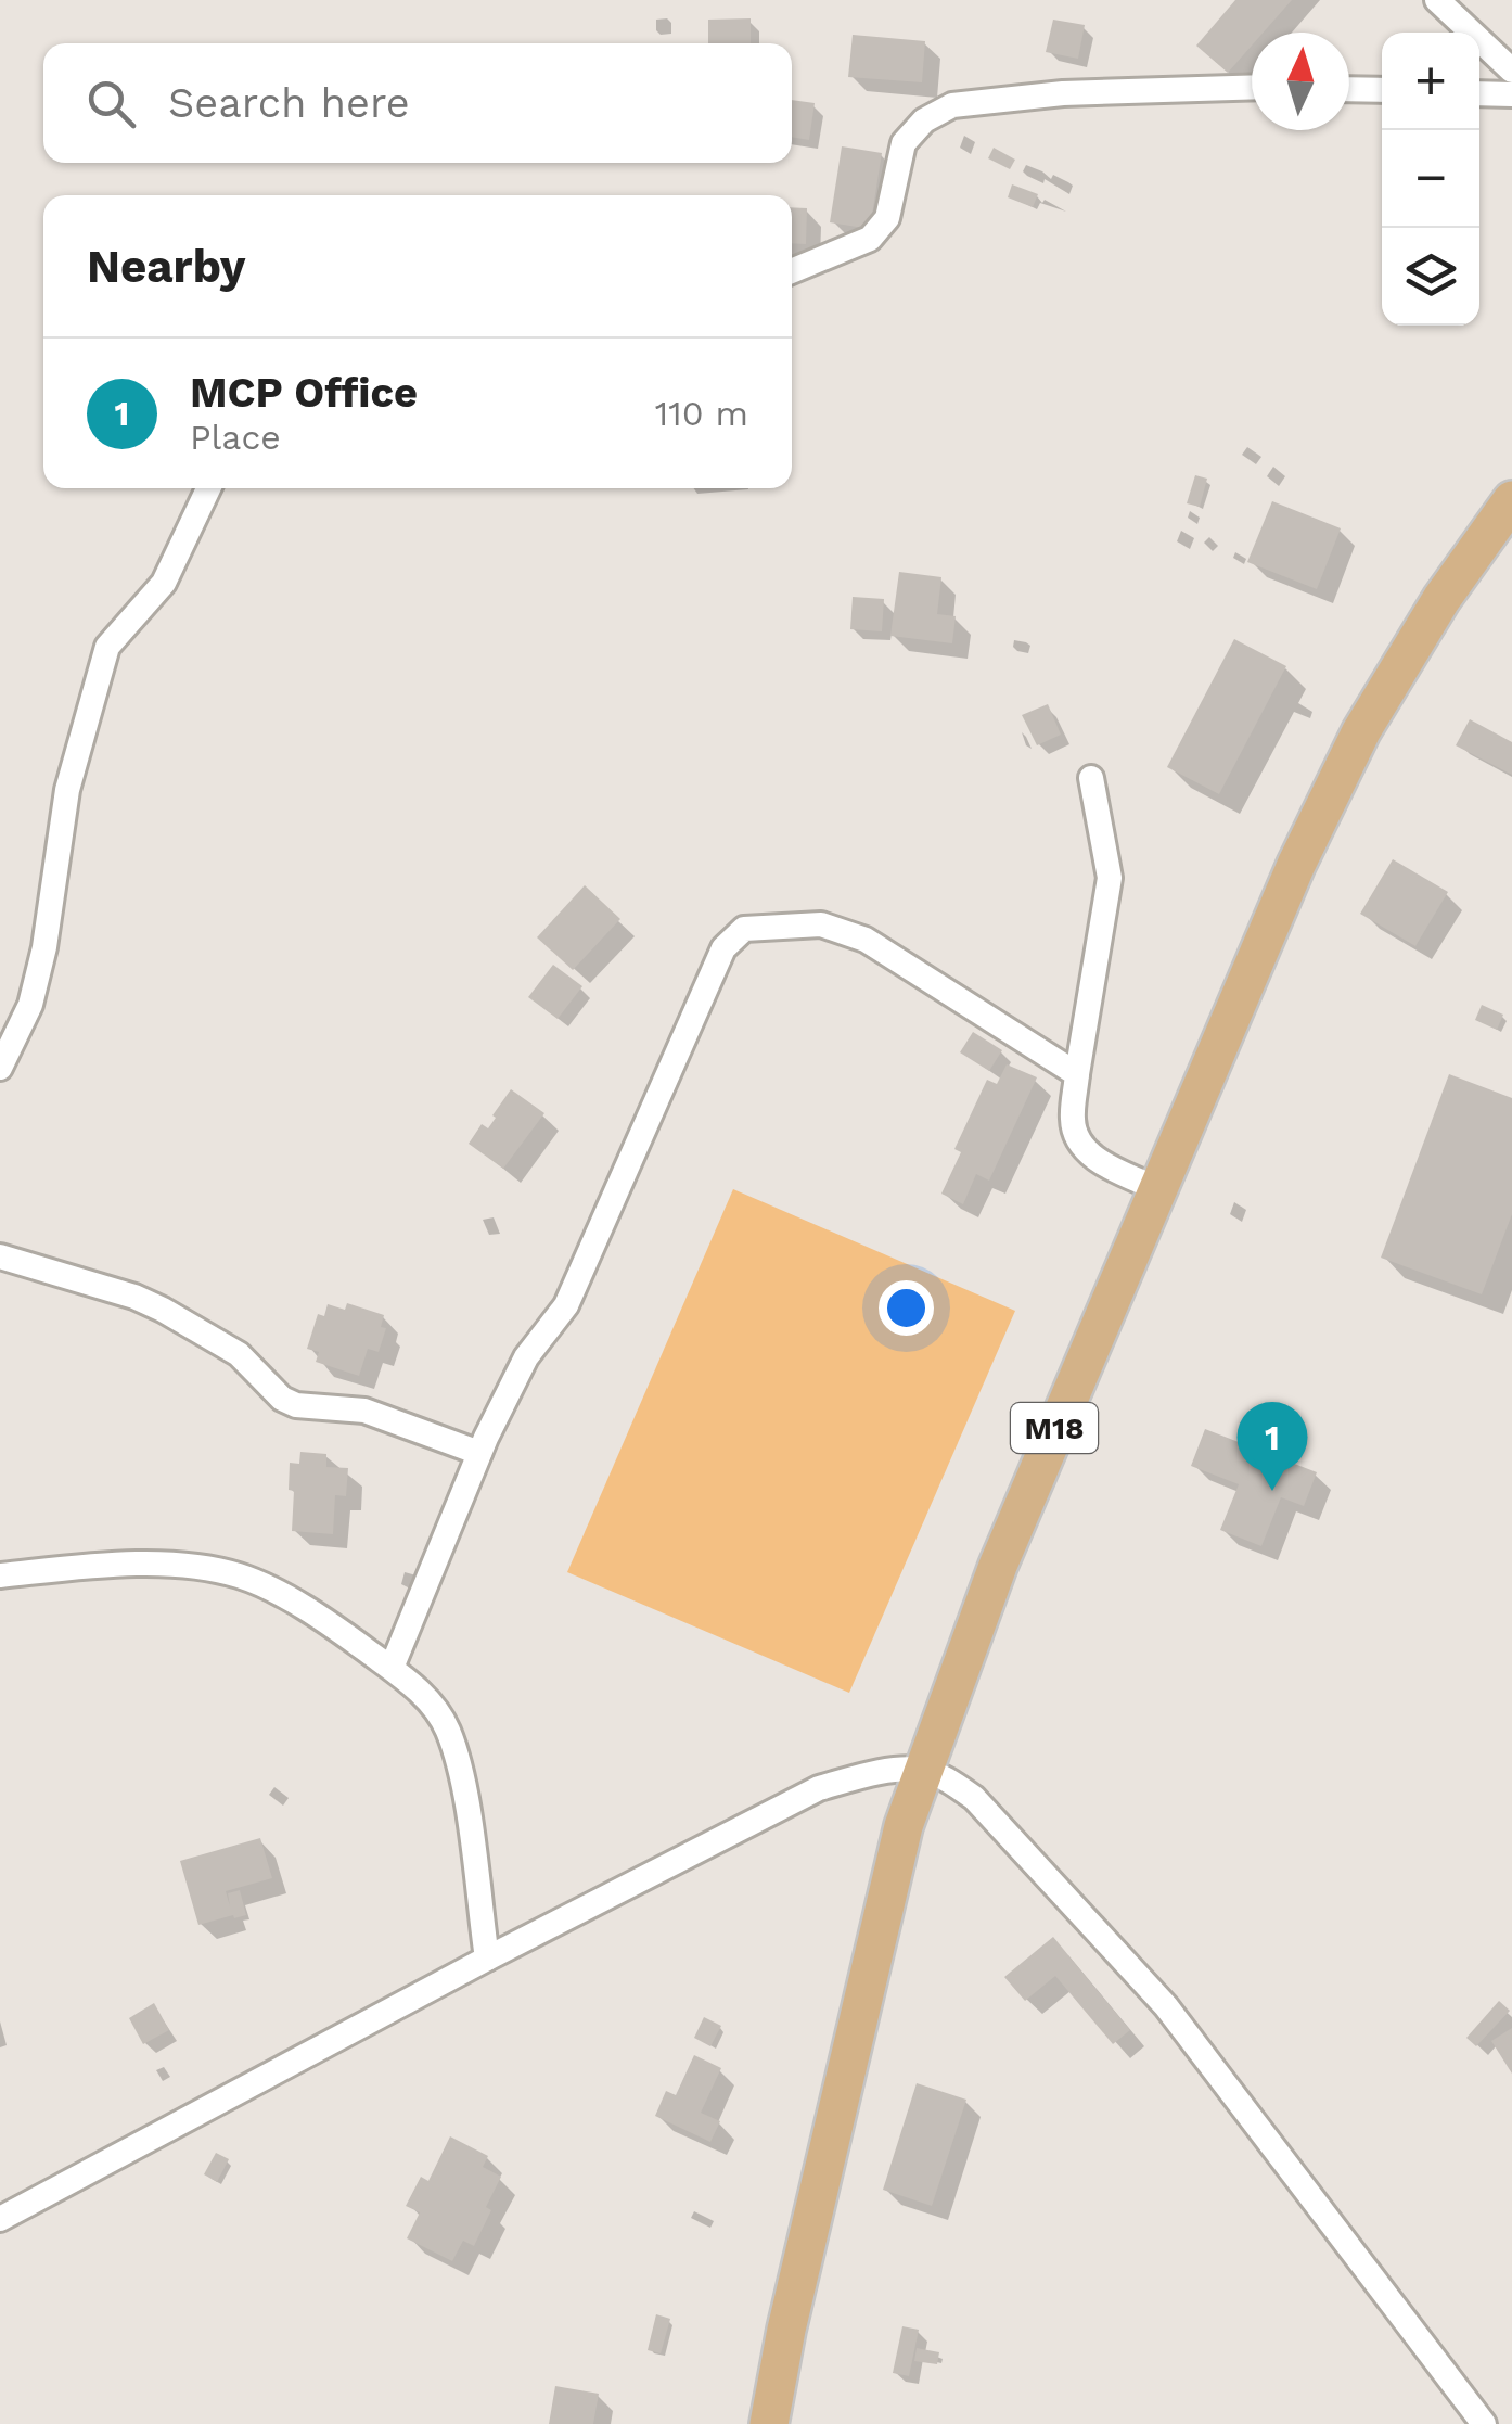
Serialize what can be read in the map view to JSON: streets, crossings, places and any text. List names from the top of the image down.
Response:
{
  "streets": {
    "main road": ["M18"]
  },
  "north": "top",
  "page": {
    "map_buttons": ["+", "−"],
    "search": "Search here",
    "heading": "Nearby",
    "list": [
      {
        "mark": "1",
        "name": "MCP Office",
        "note": "Place",
        "value": "110 m"
      }
    ],
    "pins": "1"
  }
}
